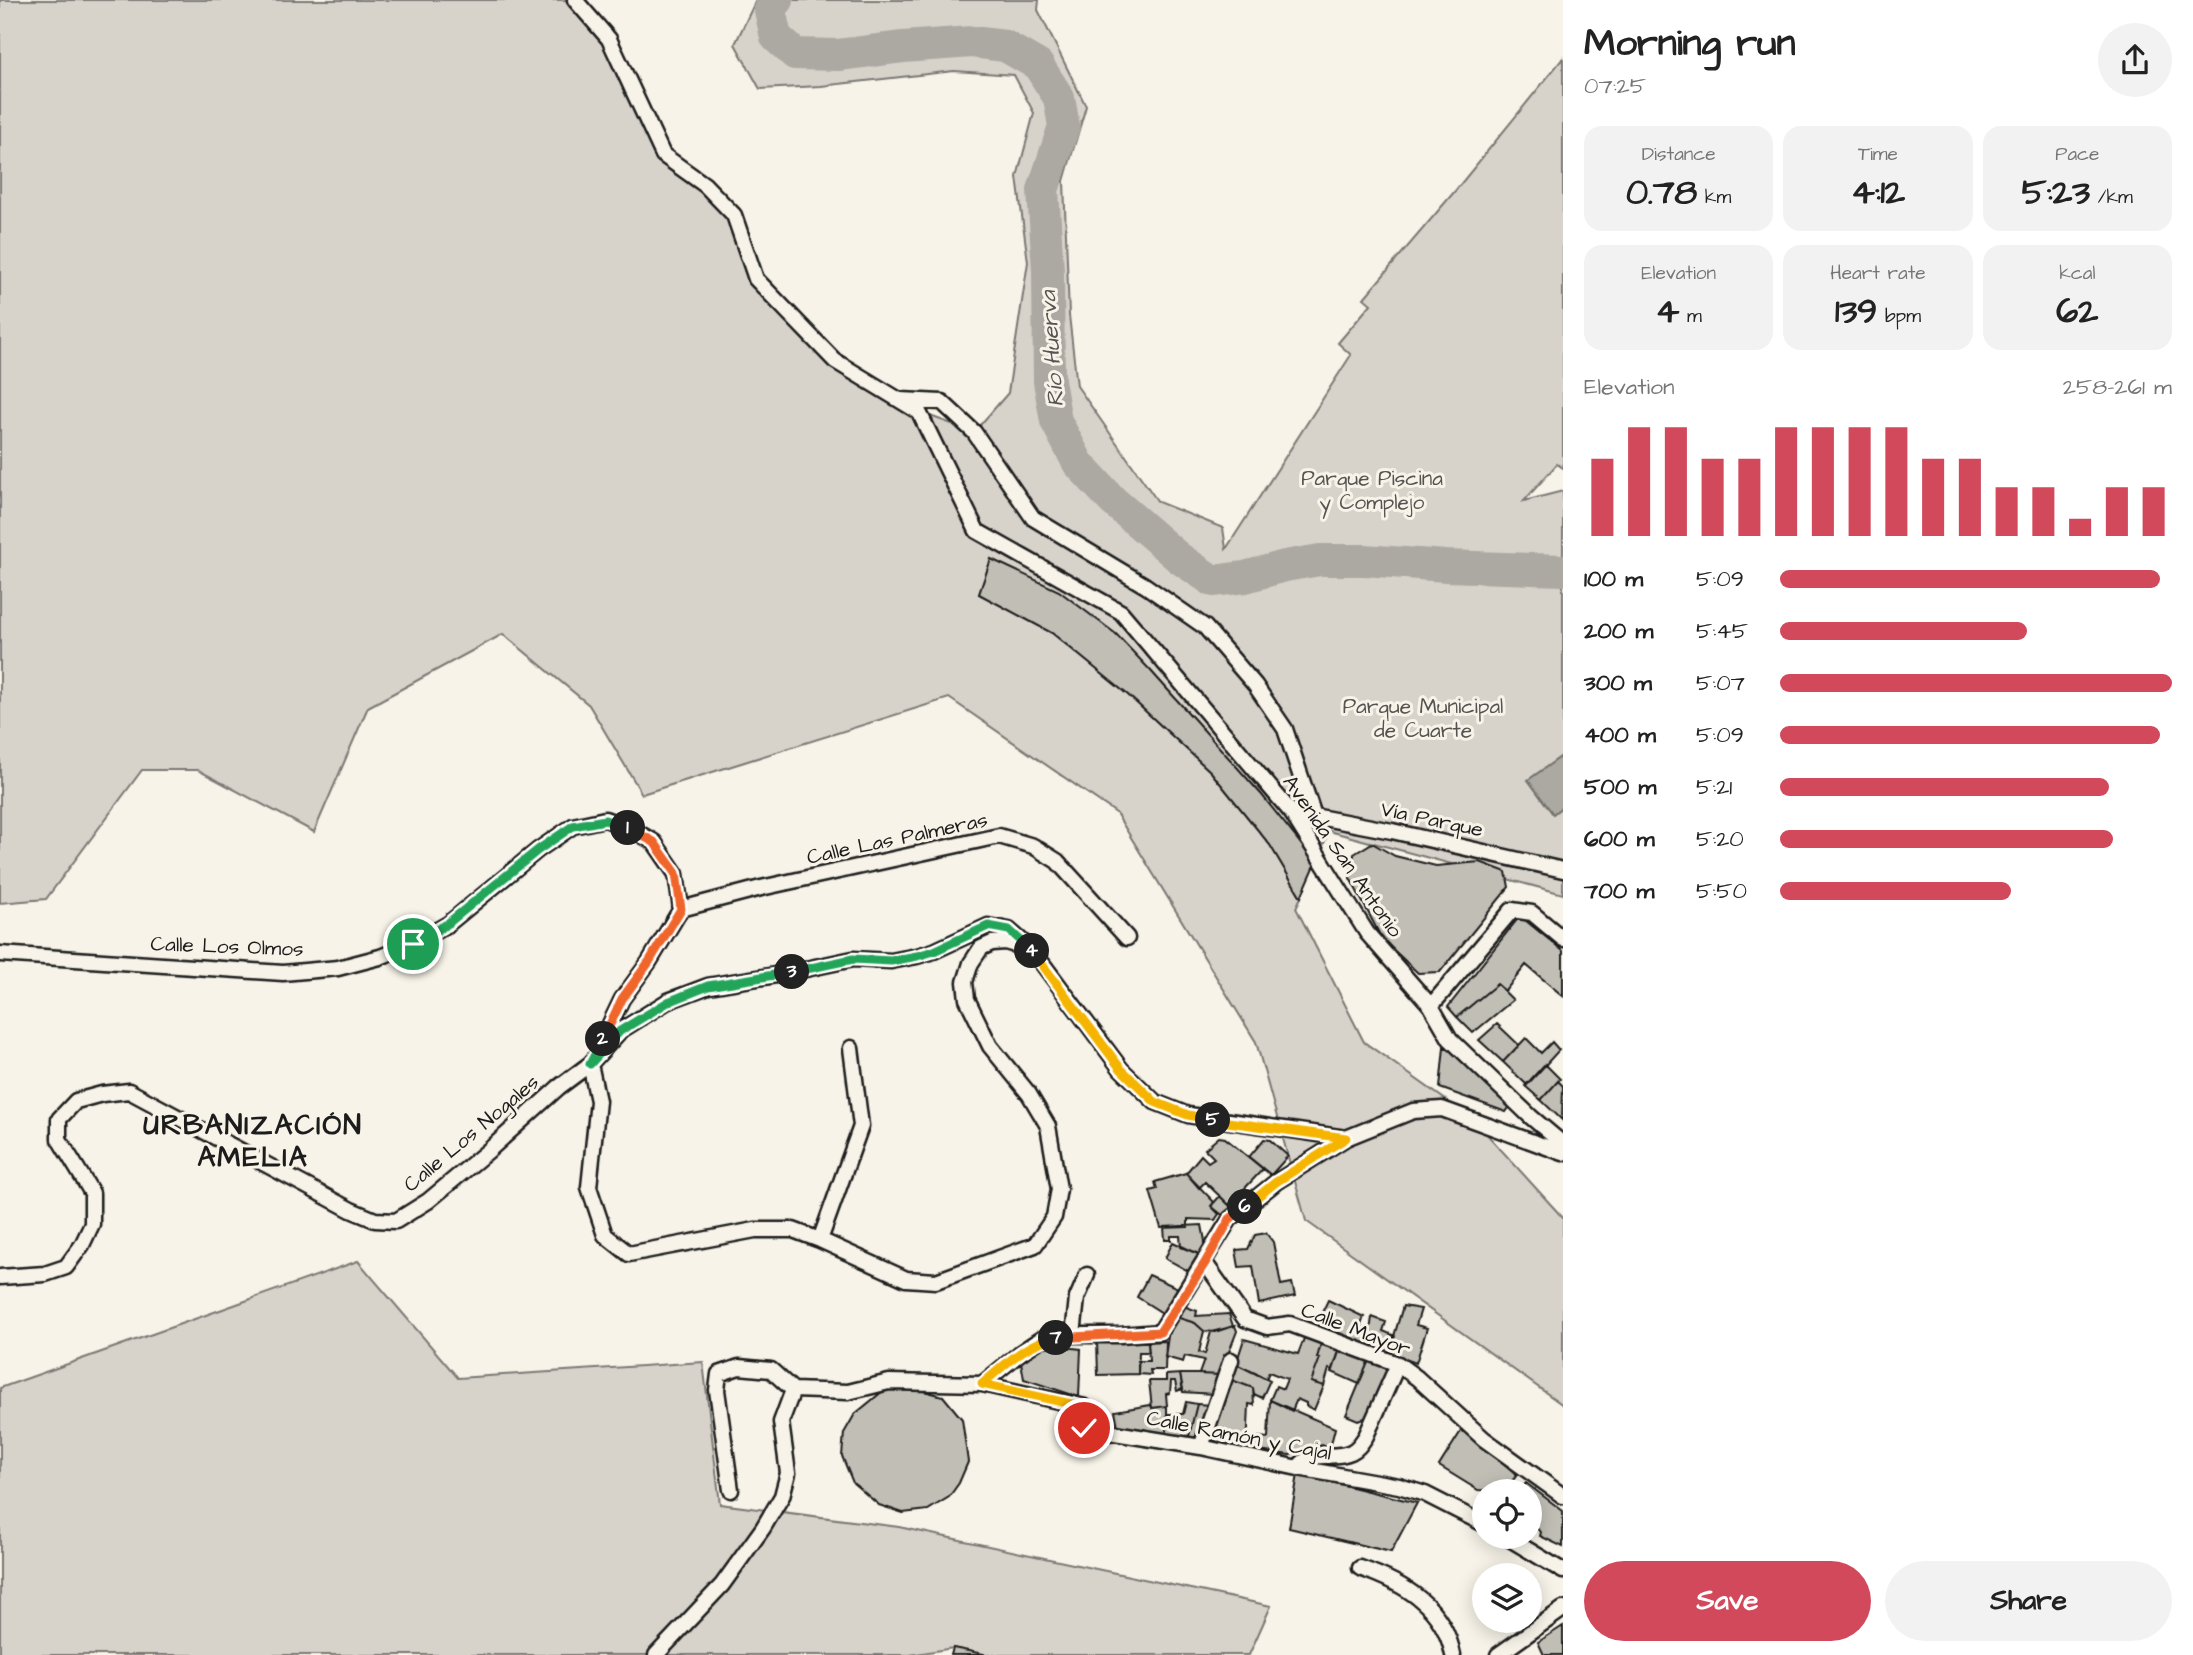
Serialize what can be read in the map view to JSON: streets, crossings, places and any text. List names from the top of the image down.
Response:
{
  "streets": {
    "street": [
      "Vía Parque",
      "Calle Las Palmeras",
      "Avenida San Antonio",
      "Calle Los Olmos",
      "Calle Los Nogales",
      "Calle Mayor",
      "Calle Ramón y Cajal"
    ]
  },
  "crossings": [
    ["Vía Parque", "Avenida San Antonio"],
    ["Calle Las Palmeras", "Calle Los Olmos"]
  ],
  "districts": ["URBANIZACIÓN AMELIA"],
  "water": ["Río Huerva"],
  "parks": ["Parque Piscina y Complejo", "Parque Municipal de Cuarte"],
  "page": {
    "heading": ["Morning run", "07:25"],
    "stats": [
      ["Distance", "0.78 km"],
      ["Time", "4:12"],
      ["Pace", "5:23 /km"],
      ["Elevation", "4 m"],
      ["Heart rate", "139 bpm"],
      ["kcal", "62"]
    ],
    "chart": ["Elevation", "258–261 m"],
    "list": [
      {
        "name": "100 m",
        "note": "5:09"
      },
      {
        "name": "200 m",
        "note": "5:45"
      },
      {
        "name": "300 m",
        "note": "5:07"
      },
      {
        "name": "400 m",
        "note": "5:09"
      },
      {
        "name": "500 m",
        "note": "5:21"
      },
      {
        "name": "600 m",
        "note": "5:20"
      },
      {
        "name": "700 m",
        "note": "5:50"
      }
    ],
    "pins": [
      "1",
      "4",
      "3",
      "2",
      "5",
      "6",
      "7"
    ],
    "buttons": ["Save", "Share"]
  }
}
